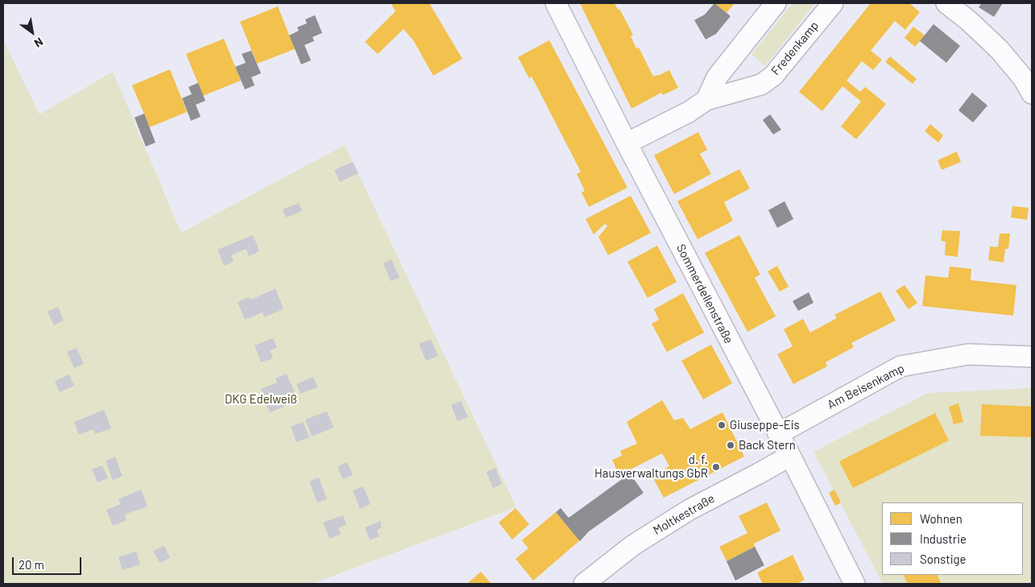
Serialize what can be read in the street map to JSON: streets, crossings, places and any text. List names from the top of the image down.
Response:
{
  "streets": {
    "street": [
      "Fredenkamp",
      "Sommerdellenstraße",
      "Am Beisenkamp",
      "Moltkestraße"
    ]
  },
  "crossings": [
    ["Fredenkamp", "Sommerdellenstraße"],
    ["Sommerdellenstraße", "Am Beisenkamp"],
    ["Sommerdellenstraße", "Moltkestraße"]
  ],
  "parks": ["DKG Edelweiß"],
  "places": ["Giuseppe-Eis", "Back Stern", "d. f. Hausverwaltungs GbR"],
  "legend": ["Wohnen", "Industrie", "Sonstige"],
  "scale_bar": "20 m",
  "north": "bottom right"
}
